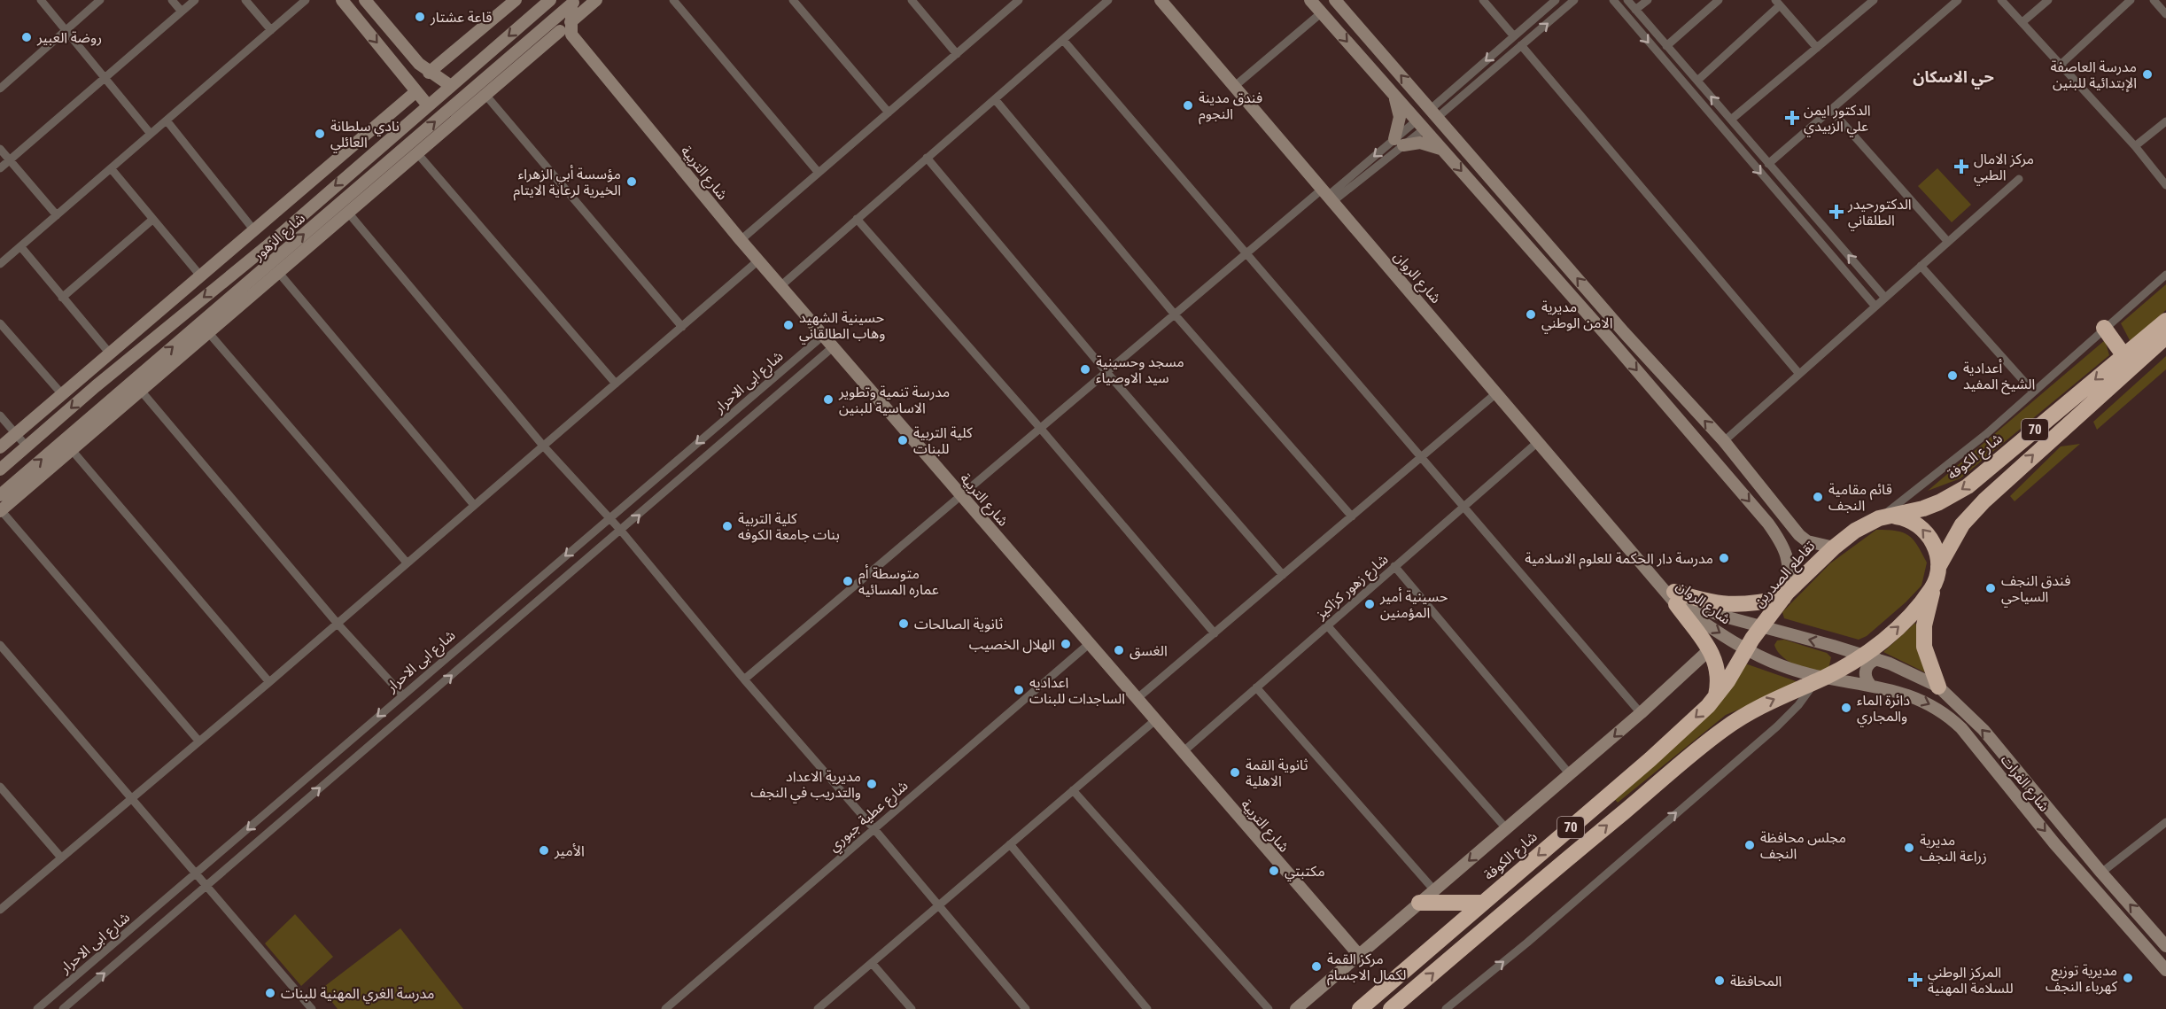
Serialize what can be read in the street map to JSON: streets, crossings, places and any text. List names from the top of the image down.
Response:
{
  "streets": {
    "highway": ["70", "شارع الكوفة", "تقاطع الصدرين"],
    "main road": [
      "شارع التربية",
      "شارع الزهور",
      "شارع الروان",
      "شارع الفرات"
    ],
    "street": ["شارع ابی الاحرار", "شارع زهور كزاكيز", "شارع عطية جبوري"]
  },
  "crossings": [
    ["شارع التربية", "شارع ابی الاحرار"],
    ["شارع التربية", "شارع زهور كزاكيز"],
    ["شارع التربية", "شارع عطية جبوري"],
    ["شارع الروان", "70"],
    ["شارع الروان", "شارع الكوفة"],
    ["شارع الروان", "تقاطع الصدرين"],
    ["شارع الروان", "شارع زهور كزاكيز"],
    ["شارع الروان", "شارع الفرات"],
    ["70", "شارع الفرات"],
    ["شارع الكوفة", "تقاطع الصدرين"]
  ],
  "districts": ["حي الاسكان"],
  "places": {
    "other": [
      "قاعة عشتار",
      "روضة العبير",
      "مدرسة العاصفة الإبتدائية للبنين",
      "فندق مدينة النجوم",
      "نادي سلطانة العائلي",
      "مؤسسة أبي الزهراء الخيرية لرعاية الايتام",
      "مديرية الامن الوطني",
      "حسينية الشهيد وهاب الطالقاني",
      "مسجد وحسينية سيد الاوصياء",
      "أعدادية الشيخ المفيد",
      "مدرسة تنمية وتطوير الاساسية للبنين",
      "كلية التربية للبنات",
      "قائم مقامية النجف",
      "كلية التربية بنات جامعة الكوفه",
      "مدرسة دار الحكمة للعلوم الاسلامية",
      "متوسطة أم عماره المسائيه",
      "فندق النجف السياحي",
      "حسينية أمير المؤمنين",
      "ثانوية الصالحات",
      "الهلال الخصيب",
      "الغسق",
      "اعداديه الساجدات للبنات",
      "دائرة الماء والمجاري",
      "ثانوية القمة الاهلية",
      "مديرية الاعداد والتدريب في النجف",
      "مجلس محافظة النجف",
      "مديرية زراعة النجف",
      "الأمير",
      "مكتبتي",
      "مركز القمة لكمال الاجسام",
      "مديرية توزيع كهرباء النجف",
      "المحافظة",
      "مدرسة الغري المهنية للبنات"
    ],
    "health": [
      "الدكتور ايمن علي الزبيدي",
      "مركز الامال الطبي",
      "الدكتورحيدر الطلقاني",
      "المركز الوطني للسلامة المهنية"
    ]
  }
}
